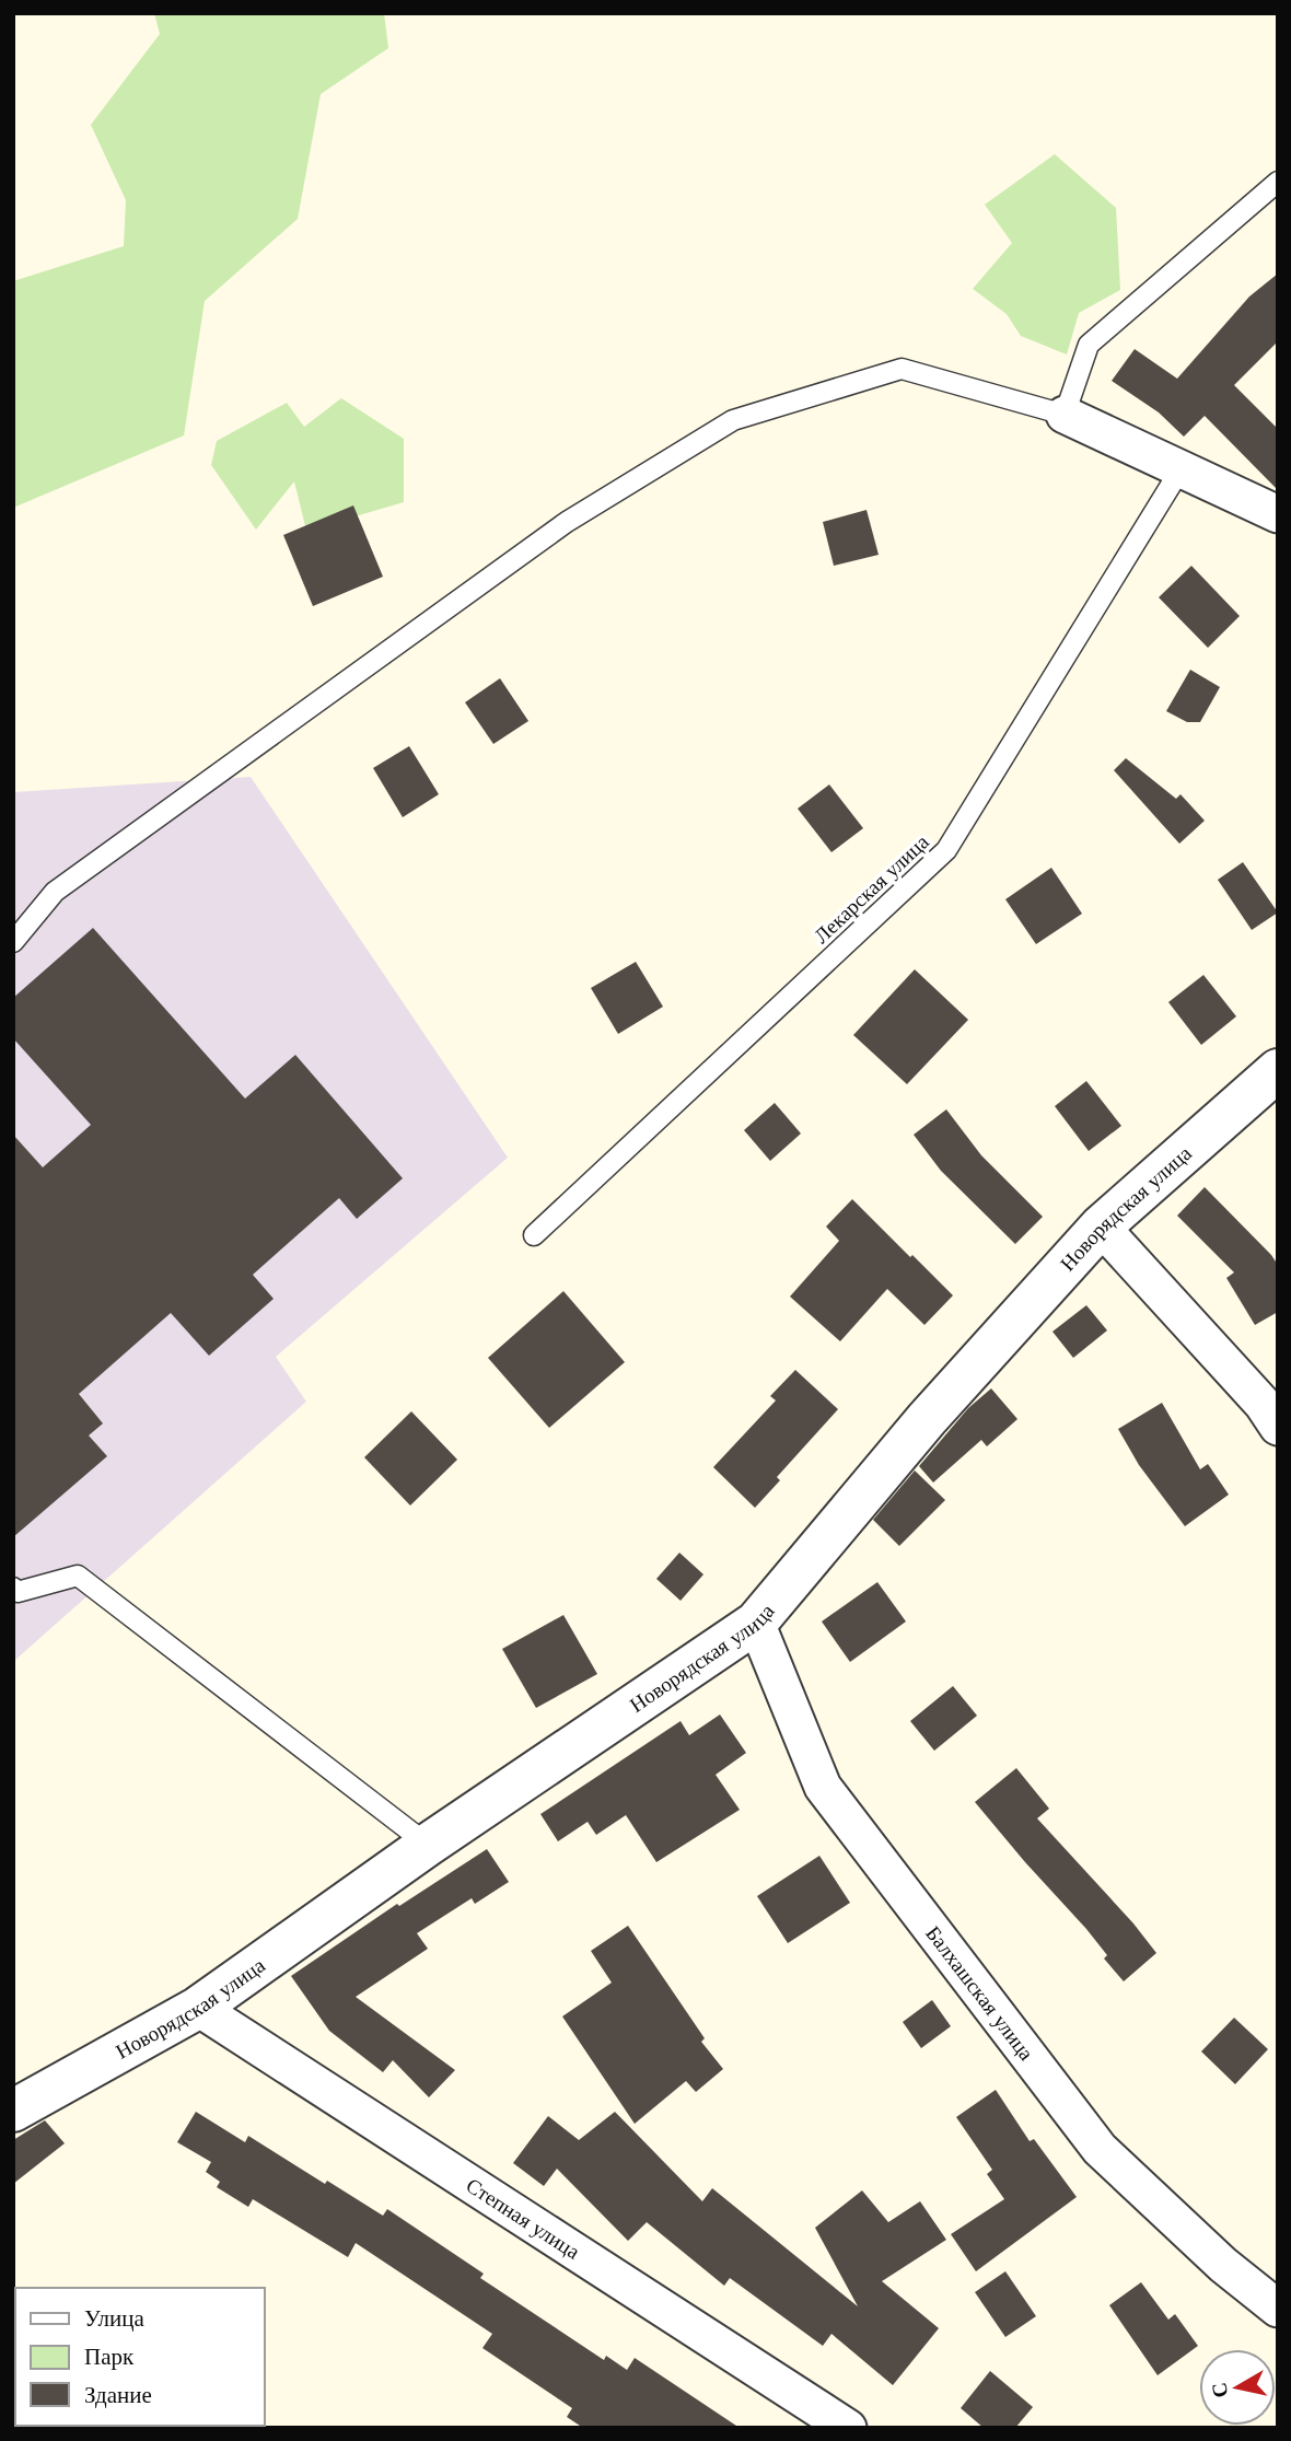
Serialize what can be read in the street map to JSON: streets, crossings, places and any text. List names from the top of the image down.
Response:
{
  "streets": {
    "street": ["Новорядская улица", "Балхашская улица", "Степная улица"],
    "lane": ["Лекарская улица"]
  },
  "crossings": [
    ["Новорядская улица", "Балхашская улица"],
    ["Новорядская улица", "Степная улица"]
  ],
  "legend": ["Улица", "Парк", "Здание"],
  "north": "left"
}
